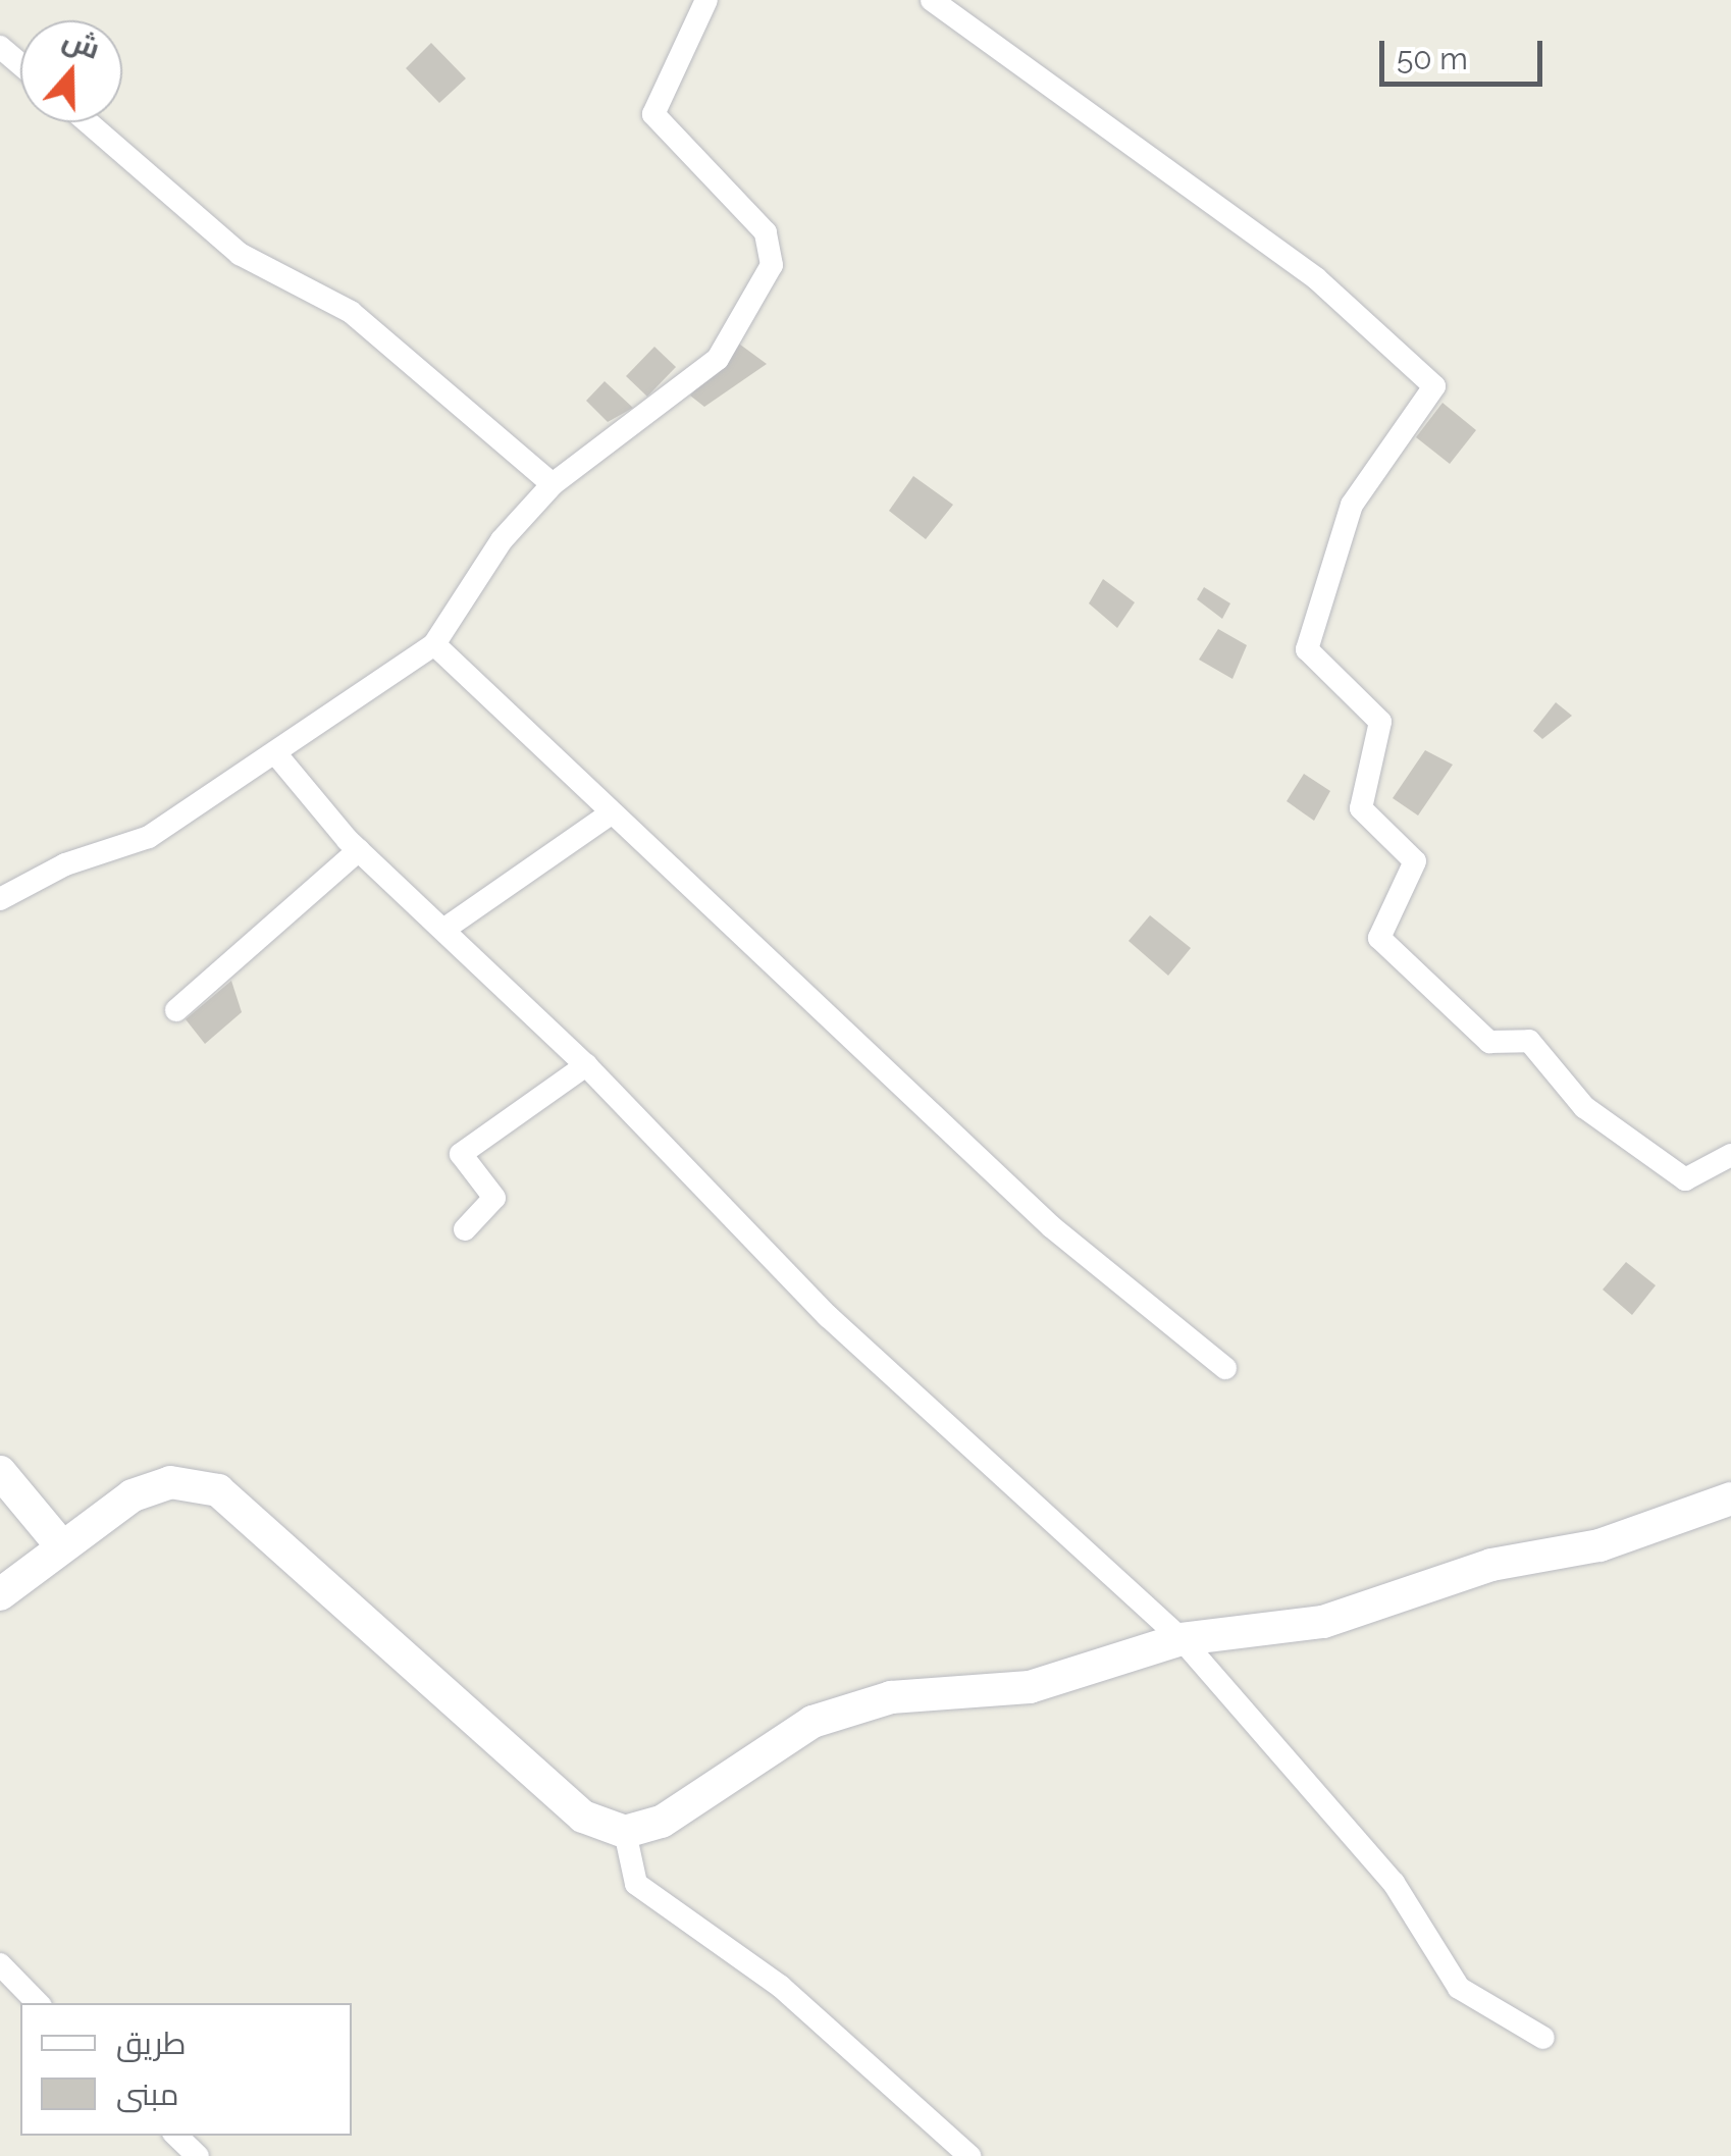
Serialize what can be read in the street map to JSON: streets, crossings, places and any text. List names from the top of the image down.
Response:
{
  "legend": ["طريق", "مبنى"],
  "scale_bar": "50 m",
  "north": "top"
}
